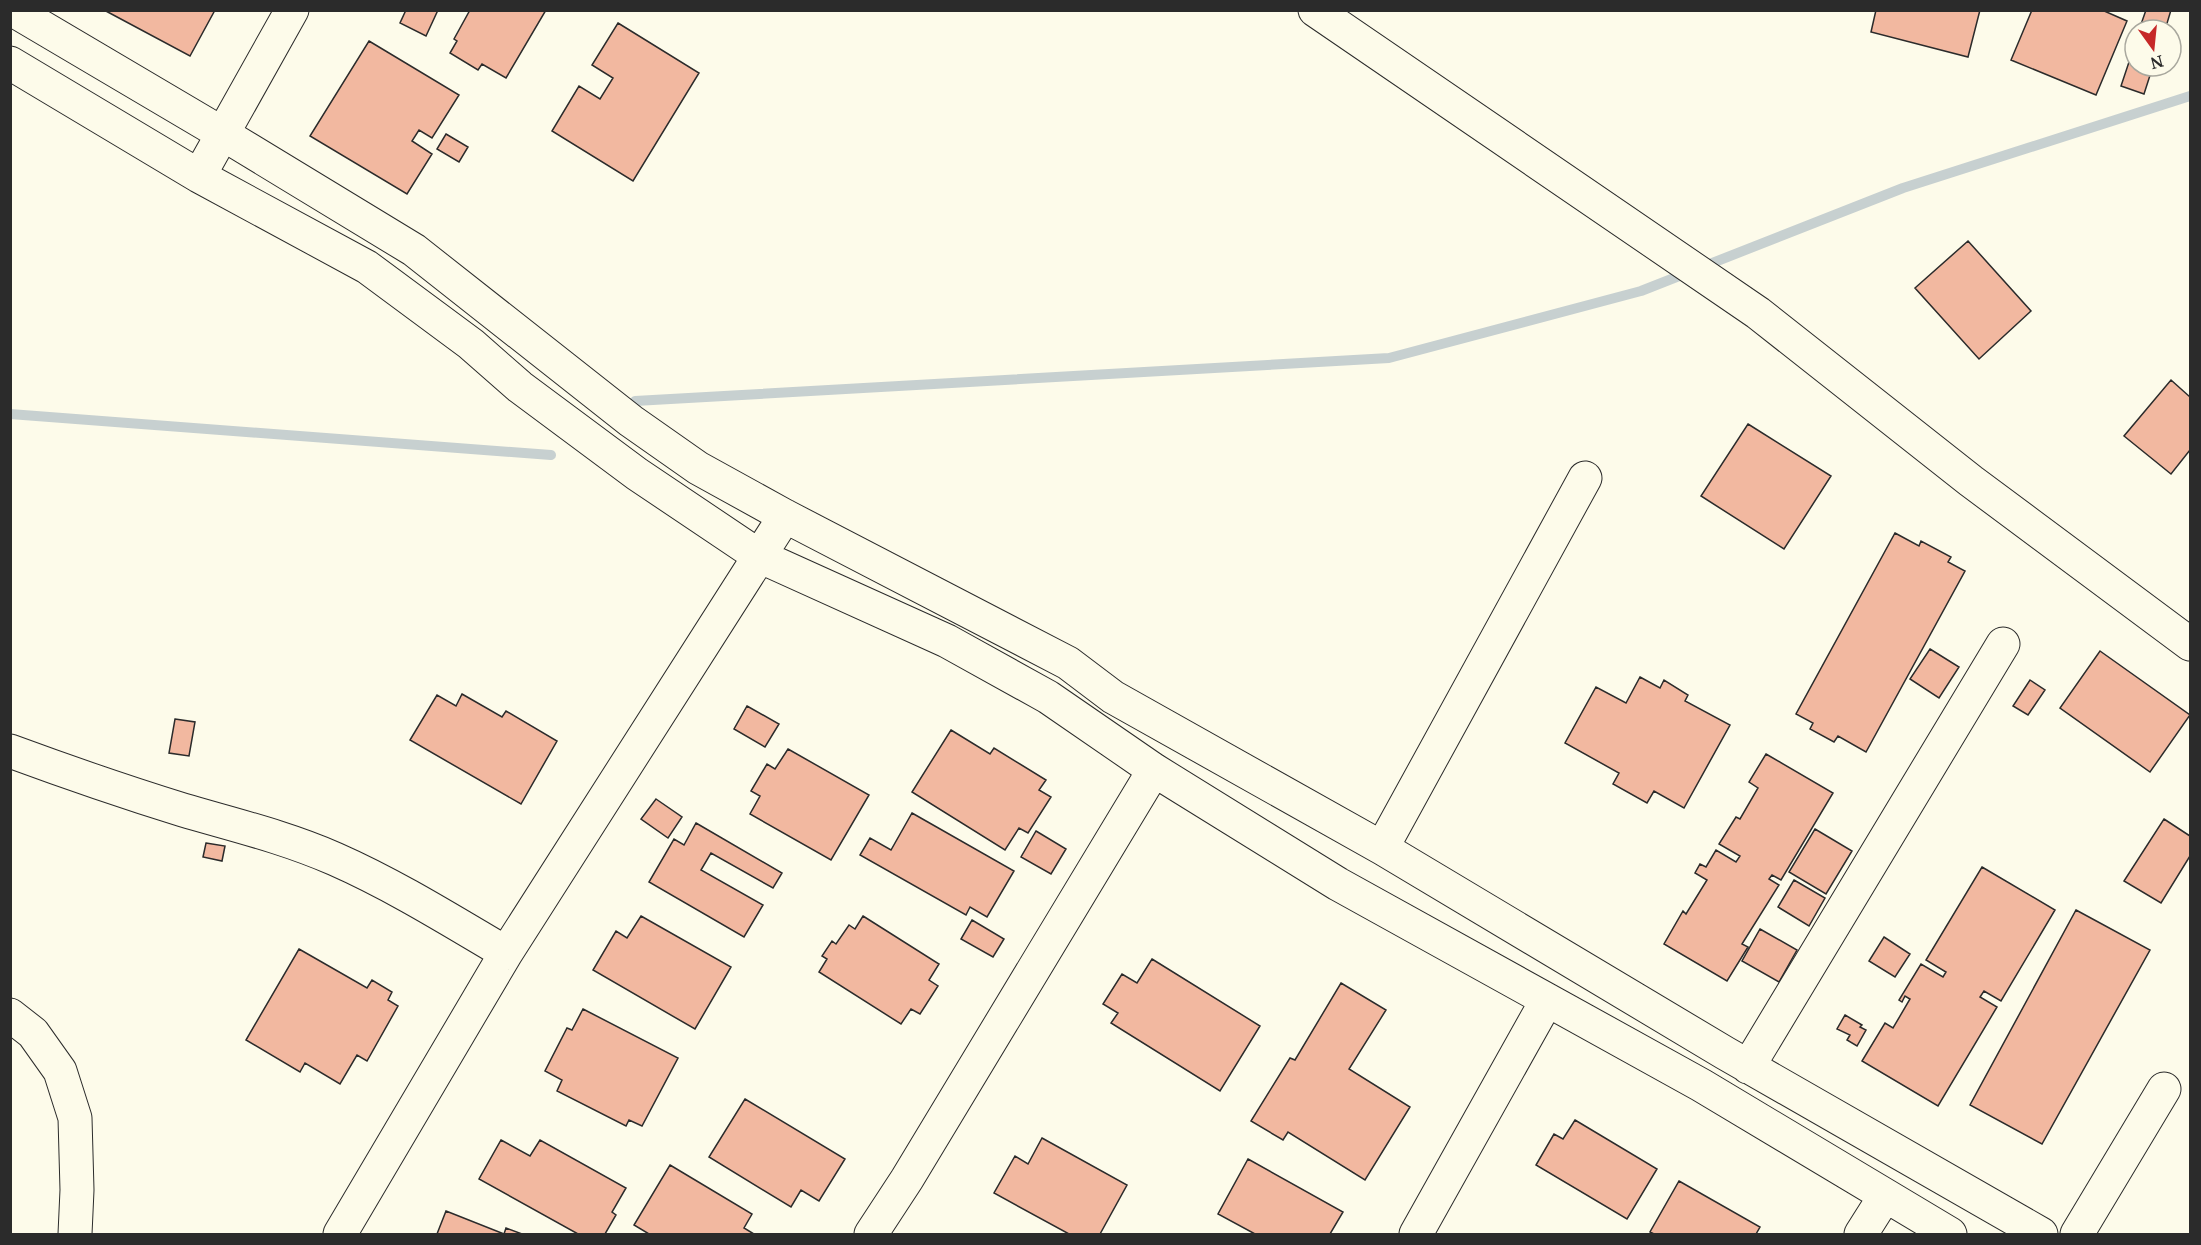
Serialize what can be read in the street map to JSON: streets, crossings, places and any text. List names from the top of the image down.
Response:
{
  "north": "bottom"
}
